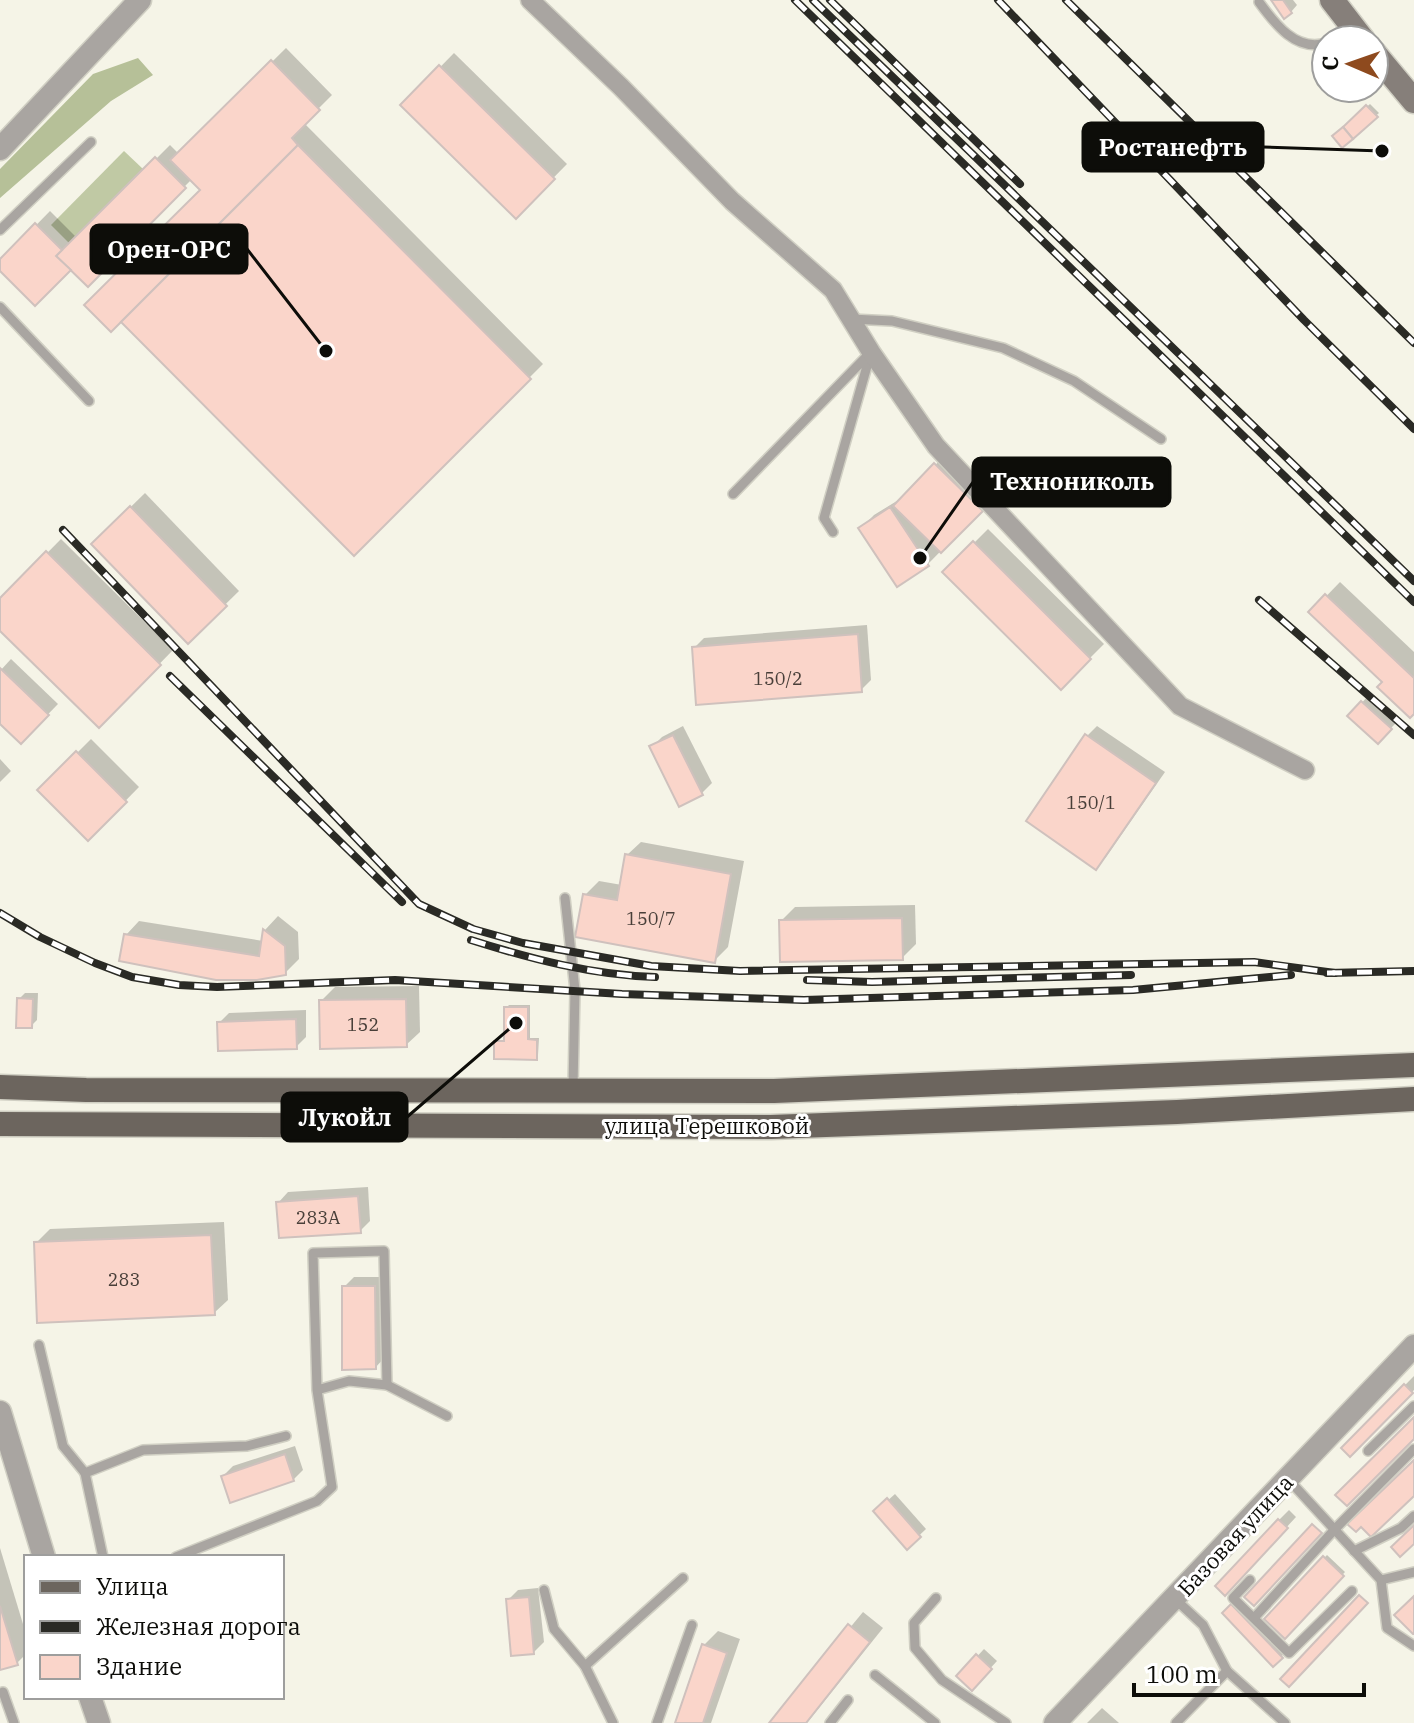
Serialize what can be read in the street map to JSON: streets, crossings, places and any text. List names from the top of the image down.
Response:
{
  "streets": {
    "main road": ["улица Терешковой"],
    "street": ["Базовая улица"]
  },
  "places": [
    "Ростанефть",
    "Орен-ОРС",
    "Технониколь",
    "Лукойл"
  ],
  "house_numbers": [
    "150/2",
    "150/1",
    "150/7",
    "152",
    "283А",
    "283"
  ],
  "legend": ["Улица", "Железная дорога", "Здание"],
  "scale_bar": "100 m",
  "north": "left"
}
